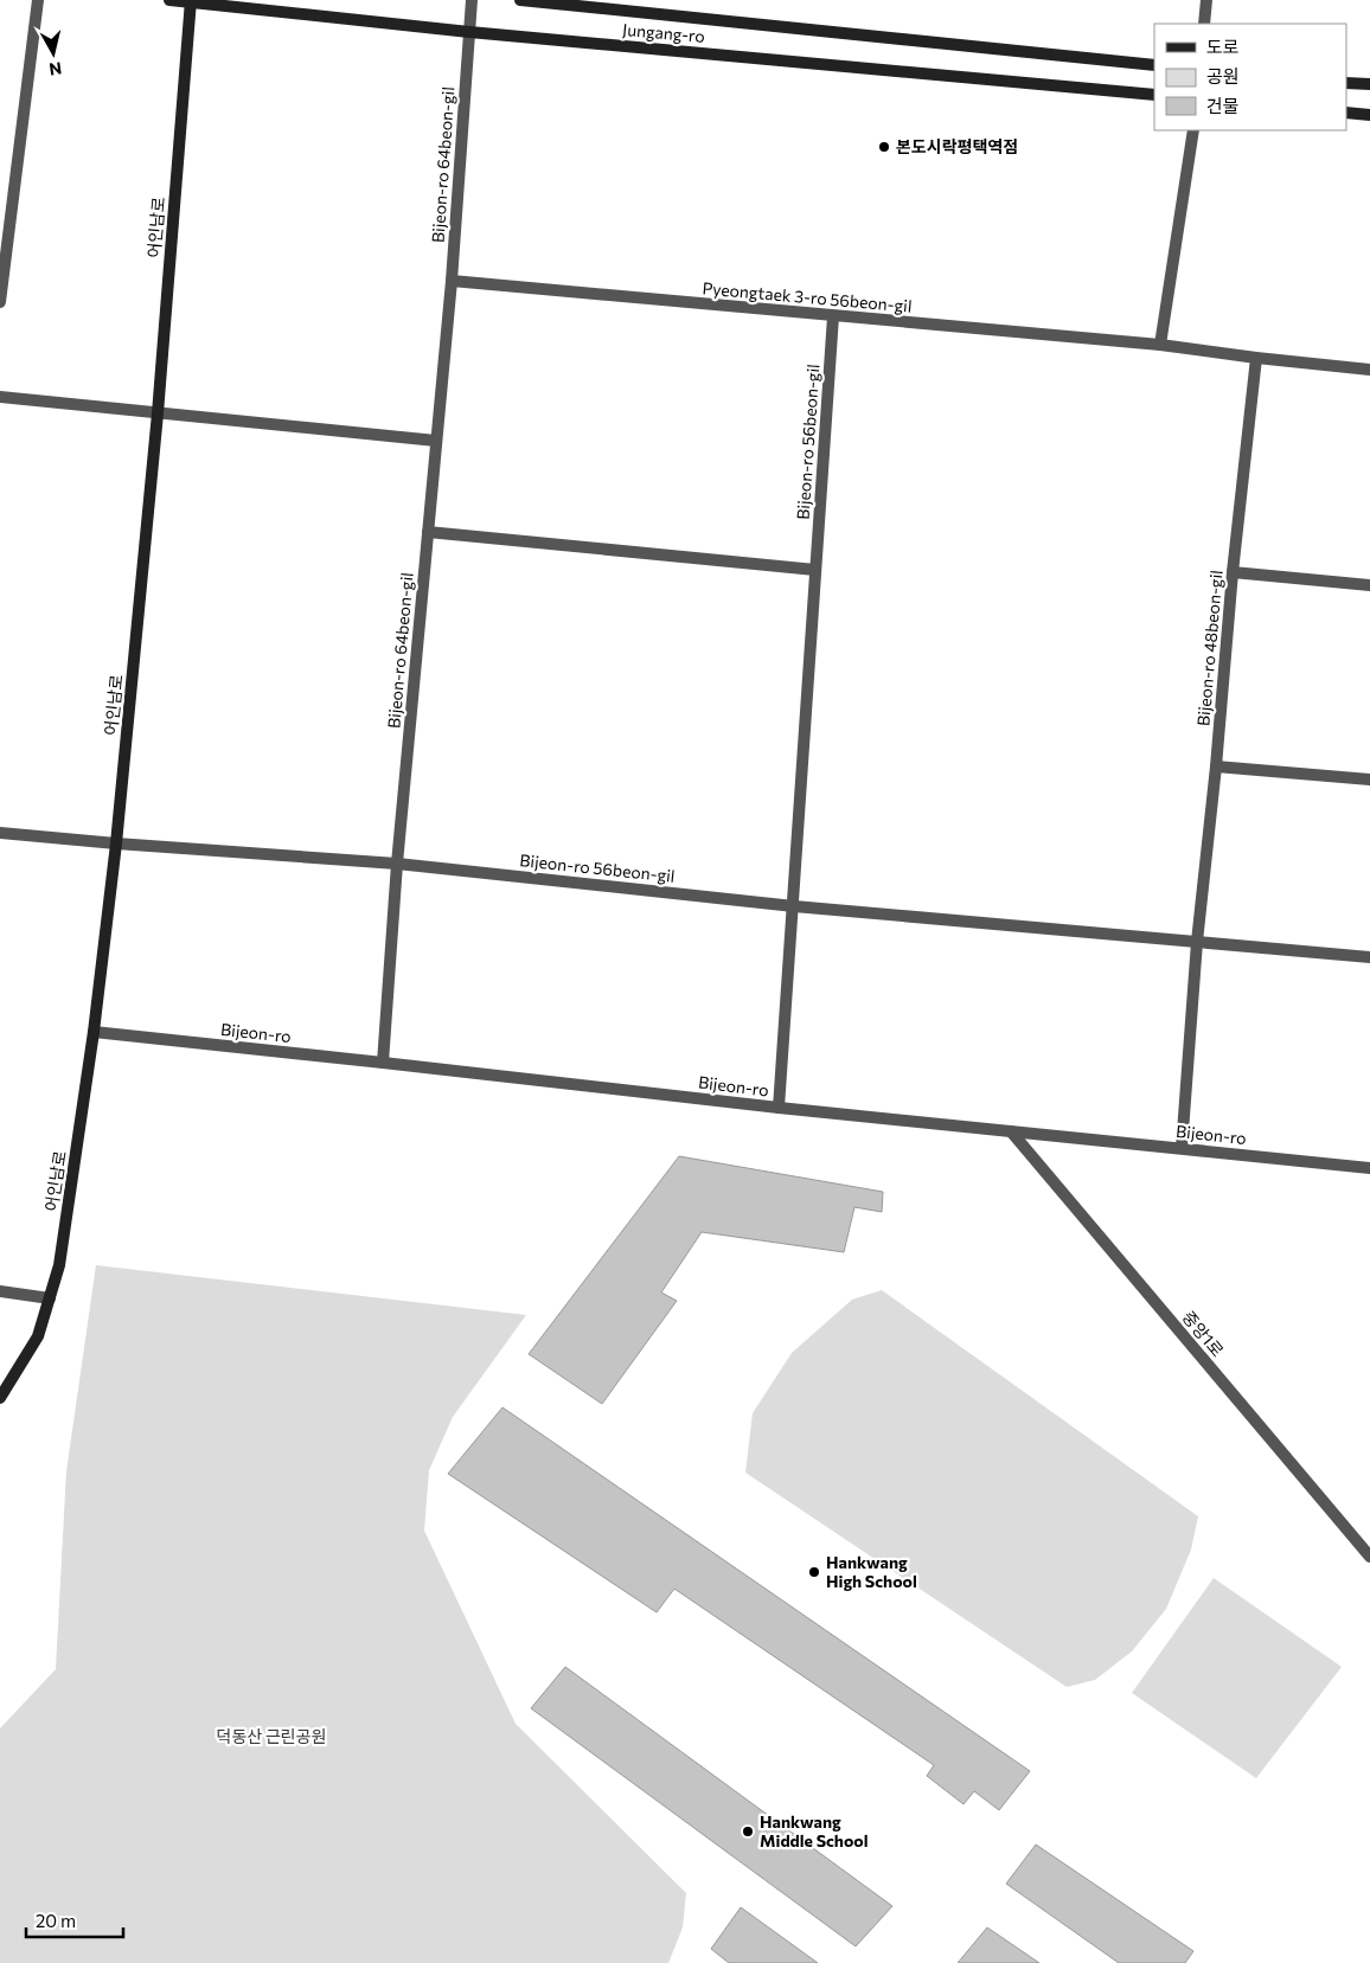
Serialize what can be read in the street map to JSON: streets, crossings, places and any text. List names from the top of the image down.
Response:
{
  "streets": {
    "main road": ["Jungang-ro", "어인남로"],
    "street": [
      "Bijeon-ro 64beon-gil",
      "Pyeongtaek 3-ro 56beon-gil",
      "Bijeon-ro 56beon-gil",
      "Bijeon-ro 48beon-gil",
      "Bijeon-ro",
      "중앙1로"
    ]
  },
  "crossings": [
    ["Jungang-ro", "Bijeon-ro 64beon-gil"],
    ["Jungang-ro", "어인남로"],
    ["Bijeon-ro 64beon-gil", "Pyeongtaek 3-ro 56beon-gil"],
    ["Bijeon-ro 64beon-gil", "Bijeon-ro 56beon-gil"],
    ["Bijeon-ro 64beon-gil", "Bijeon-ro"],
    ["어인남로", "Bijeon-ro"],
    ["Pyeongtaek 3-ro 56beon-gil", "Bijeon-ro 56beon-gil"],
    ["Pyeongtaek 3-ro 56beon-gil", "Bijeon-ro 48beon-gil"],
    ["Bijeon-ro 56beon-gil", "Bijeon-ro"],
    ["Bijeon-ro 48beon-gil", "Bijeon-ro"],
    ["Bijeon-ro", "중앙1로"]
  ],
  "parks": ["덕동산 근린공원"],
  "places": ["본도시락평택역점", "Hankwang High School", "Hankwang Middle School"],
  "legend": ["도로", "공원", "건물"],
  "scale_bar": "20 m",
  "north": "bottom"
}
